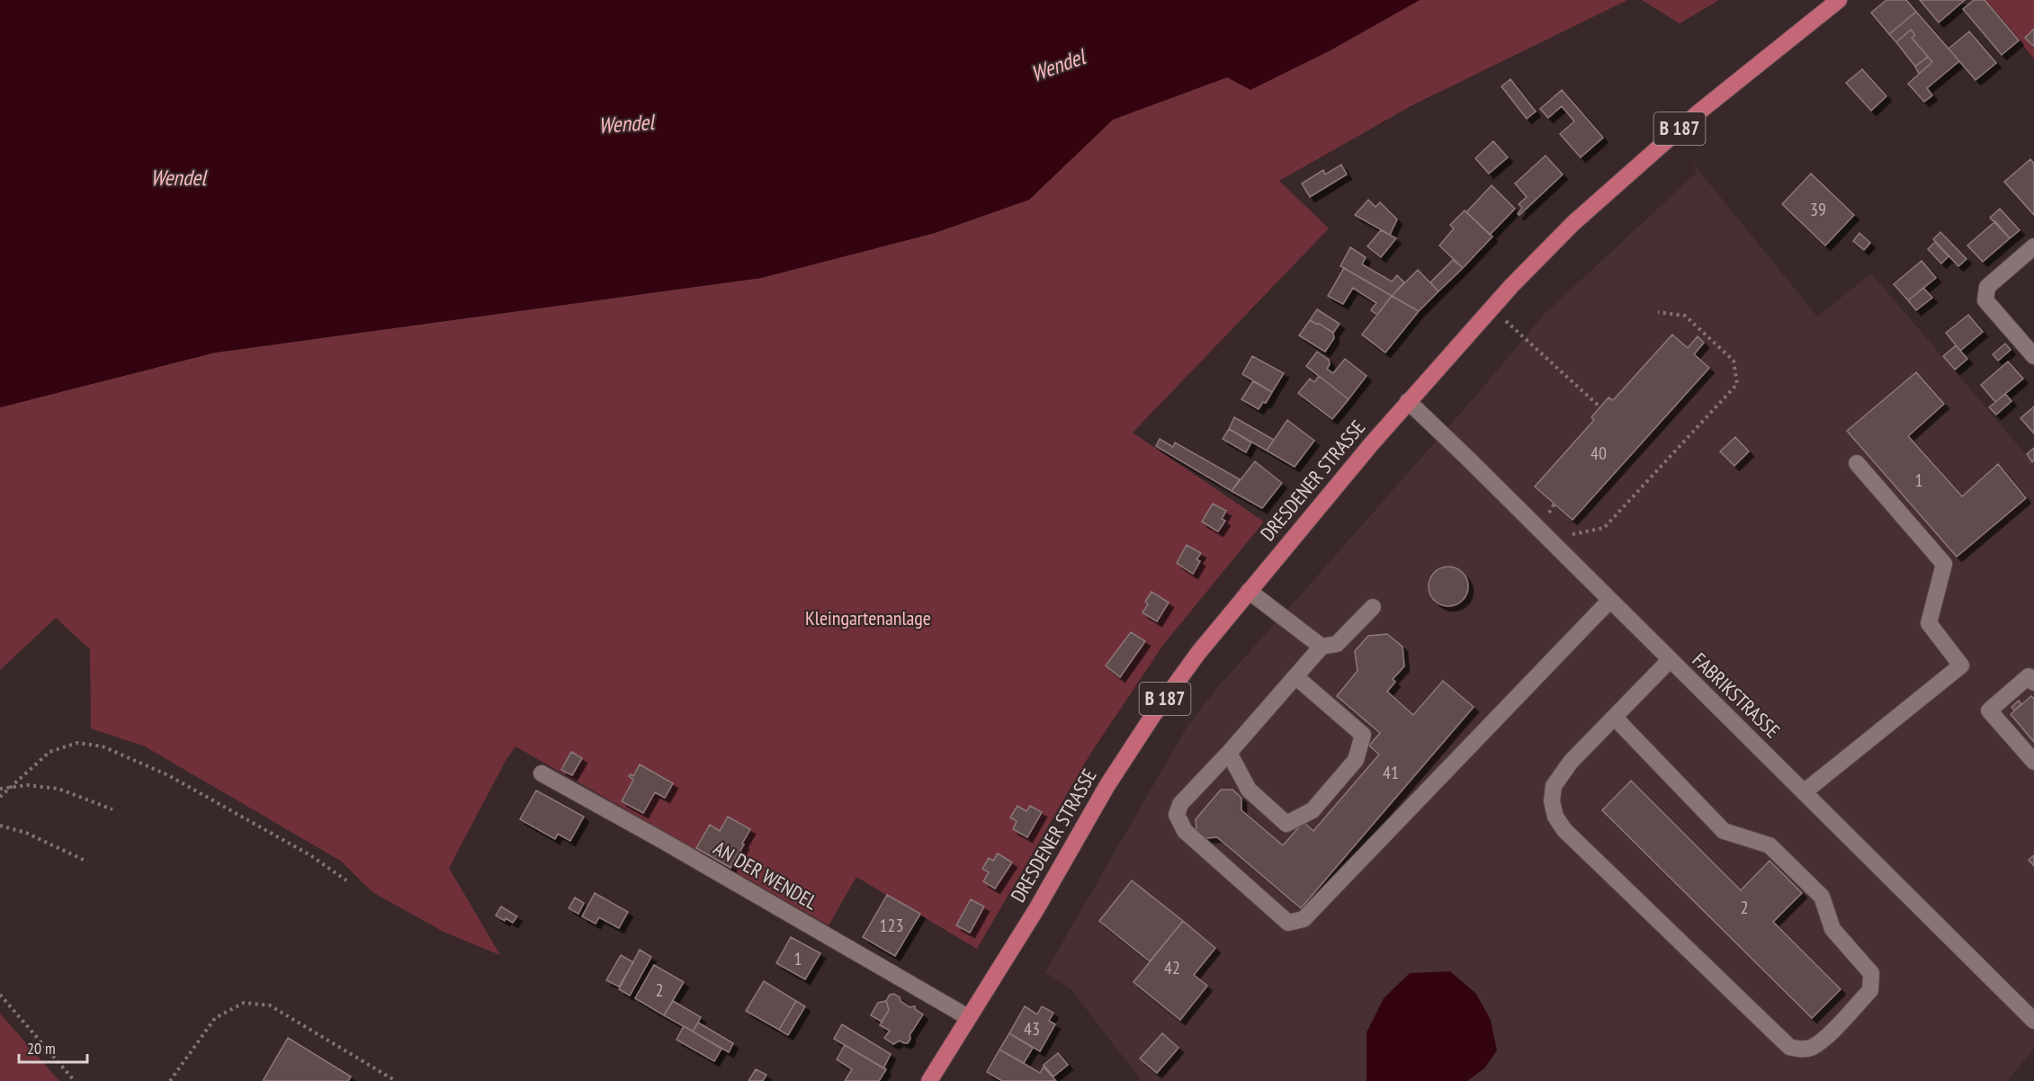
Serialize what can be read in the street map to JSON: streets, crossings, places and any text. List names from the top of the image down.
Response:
{
  "streets": {
    "main road": ["B 187", "DRESDENER STRASSE"],
    "street": ["FABRIKSTRASSE", "AN DER WENDEL"]
  },
  "crossings": [
    ["DRESDENER STRASSE", "FABRIKSTRASSE"],
    ["DRESDENER STRASSE", "AN DER WENDEL"]
  ],
  "water": ["Wendel"],
  "parks": ["Kleingartenanlage"],
  "house_numbers": [
    "39",
    "40",
    "1",
    "41",
    "2",
    "123",
    "1",
    "42",
    "2",
    "43"
  ],
  "scale_bar": "20 m"
}
